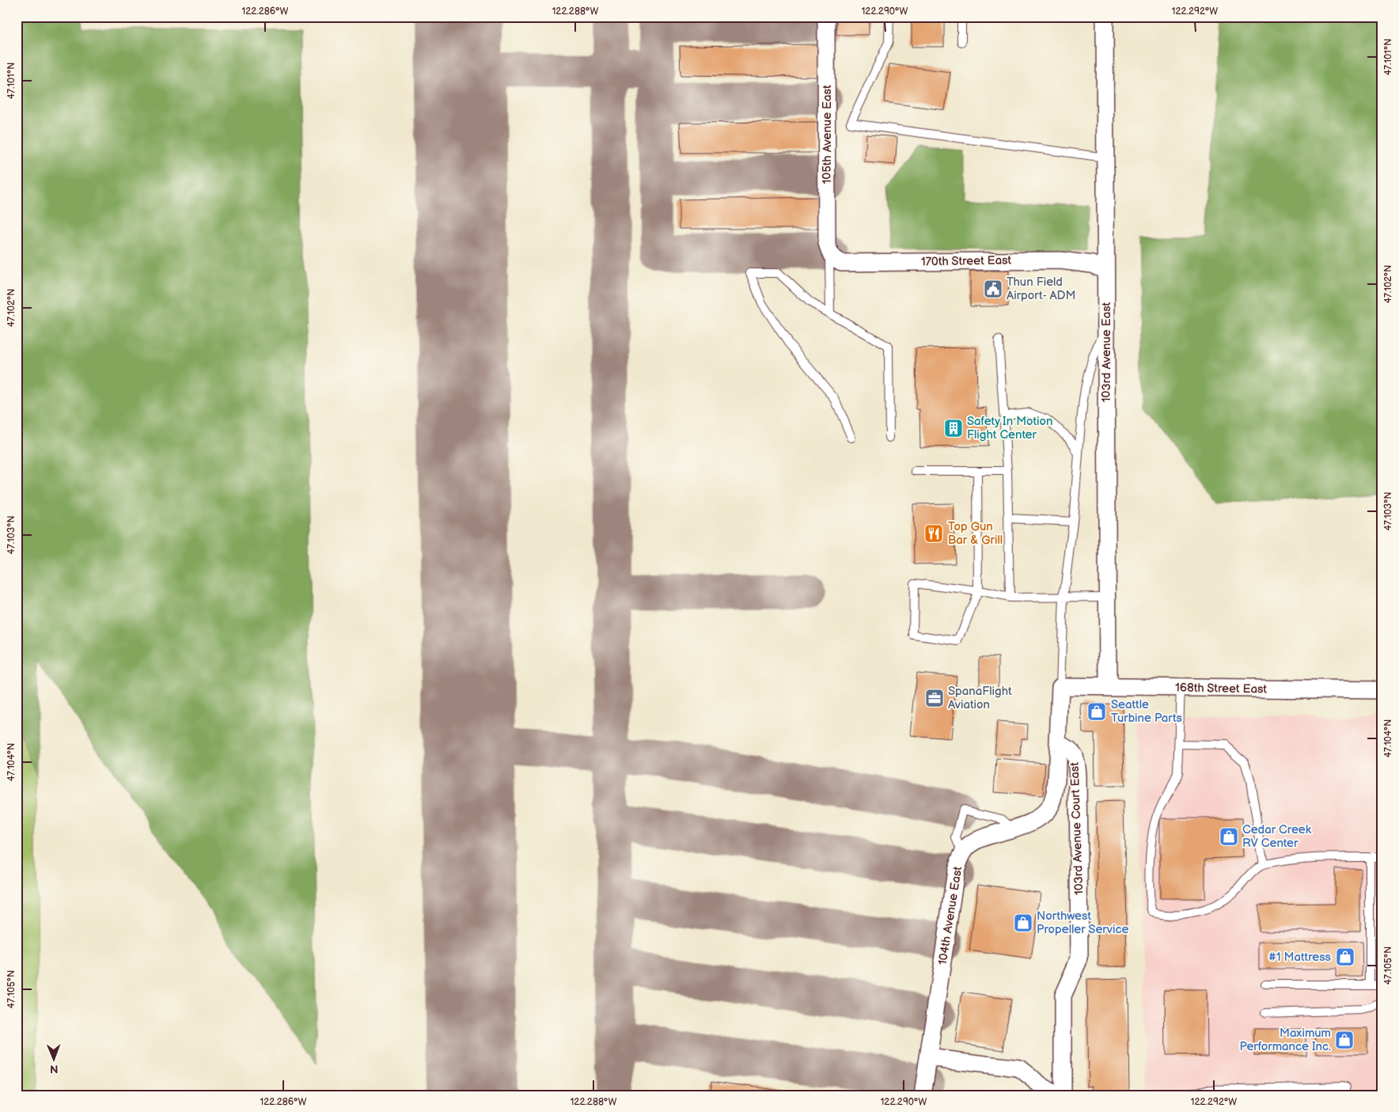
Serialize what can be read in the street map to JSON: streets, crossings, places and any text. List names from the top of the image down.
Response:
{
  "streets": {
    "street": [
      "105th Avenue East",
      "170th Street East",
      "103rd Avenue East",
      "168th Street East",
      "103rd Avenue Court East",
      "104th Avenue East"
    ]
  },
  "crossings": [
    ["105th Avenue East", "170th Street East"],
    ["170th Street East", "103rd Avenue East"],
    ["103rd Avenue East", "168th Street East"],
    ["103rd Avenue Court East", "104th Avenue East"]
  ],
  "places": {
    "public building": ["Thun Field Airport- ADM"],
    "building": ["Safety In Motion Flight Center"],
    "restaurant": ["Top Gun Bar & Grill"],
    "office": ["SpanaFlight Aviation"],
    "shop": [
      "Seattle Turbine Parts",
      "Cedar Creek RV Center",
      "Northwest Propeller Service",
      "#1 Mattress",
      "Maximum Performance Inc."
    ]
  },
  "north": "bottom",
  "coordinates": [
    "122.286°W",
    "122.288°W",
    "122.290°W",
    "122.292°W",
    "47.101°N",
    "47.102°N",
    "47.103°N",
    "47.104°N",
    "47.105°N"
  ]
}
